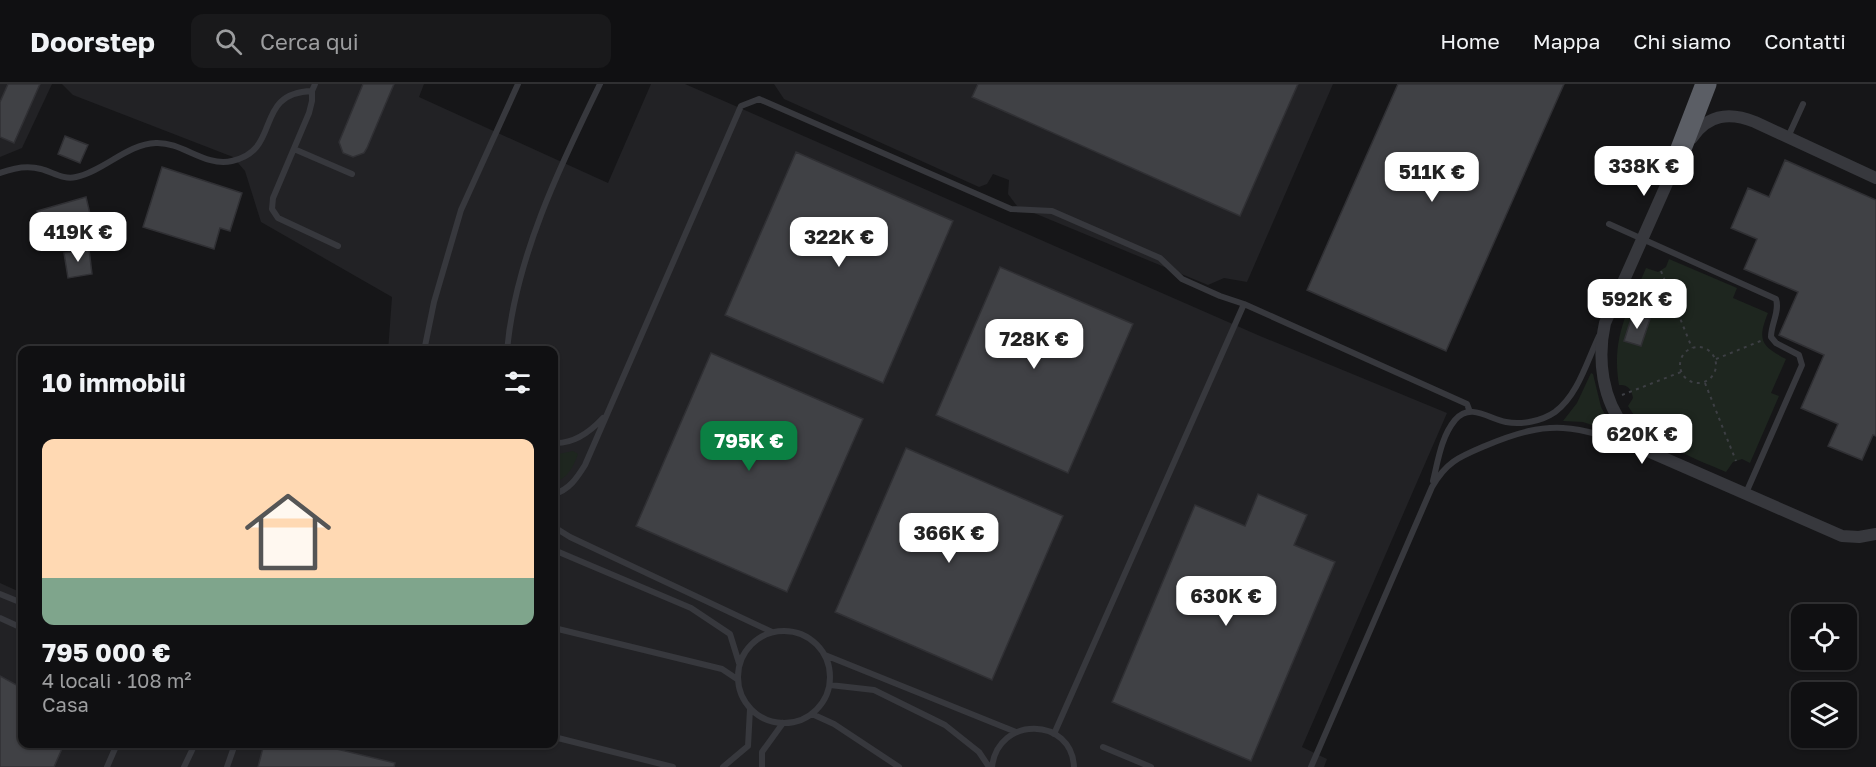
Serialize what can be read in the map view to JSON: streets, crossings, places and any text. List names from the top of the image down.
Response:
{
  "page": {
    "header": "Doorstep",
    "search": "Cerca qui",
    "nav": [
      "Home",
      "Mappa",
      "Chi siamo",
      "Contatti"
    ],
    "price": [
      "338K €",
      "511K €",
      "419K €",
      "322K €",
      "592K €",
      "728K €",
      "620K €",
      "795K €",
      "366K €",
      "630K €"
    ],
    "heading": "10 immobili",
    "list": [
      {
        "name": "795 000 €",
        "note": "4 locali · 108 m² · Casa"
      }
    ]
  }
}
